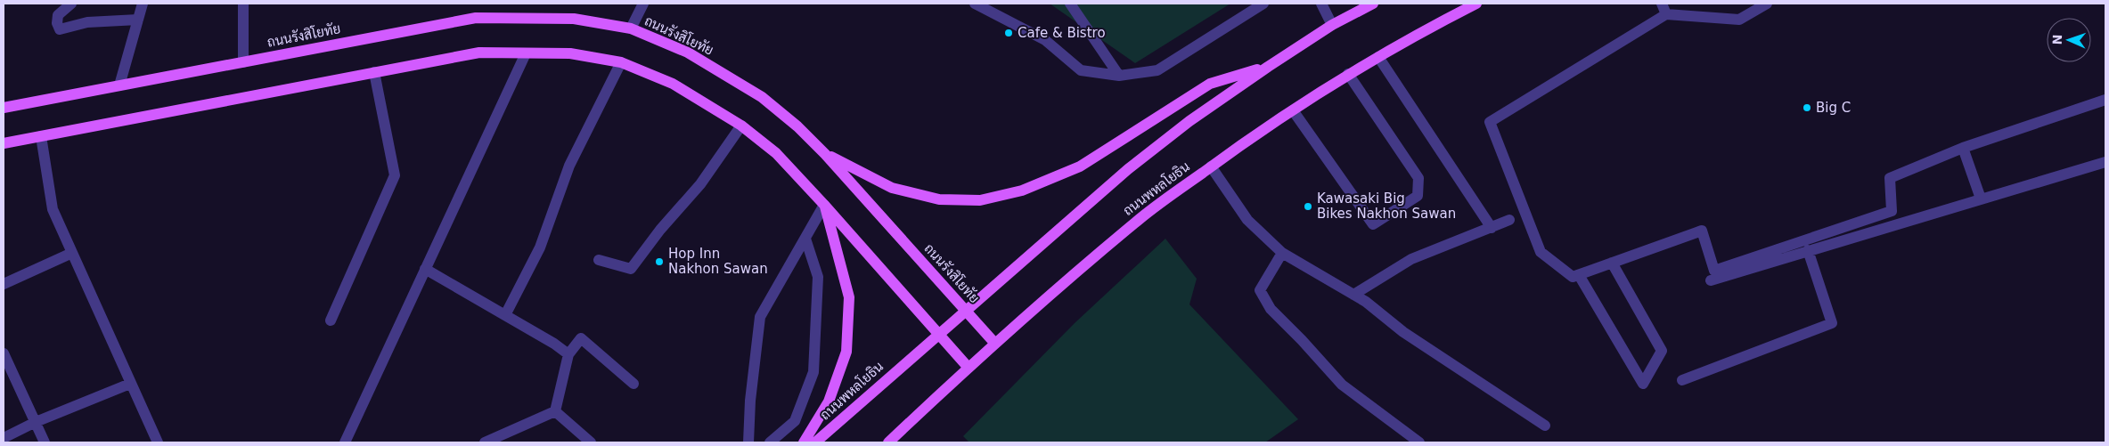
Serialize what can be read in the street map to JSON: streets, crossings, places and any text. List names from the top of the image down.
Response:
{
  "streets": {
    "main road": ["ถนนรังสิโยทัย", "ถนนพหลโยธิน"]
  },
  "crossings": [
    ["ถนนรังสิโยทัย", "ถนนพหลโยธิน"]
  ],
  "places": [
    "Cafe & Bistro",
    "Big C",
    "Kawasaki Big Bikes Nakhon Sawan",
    "Hop Inn Nakhon Sawan"
  ],
  "north": "left"
}
